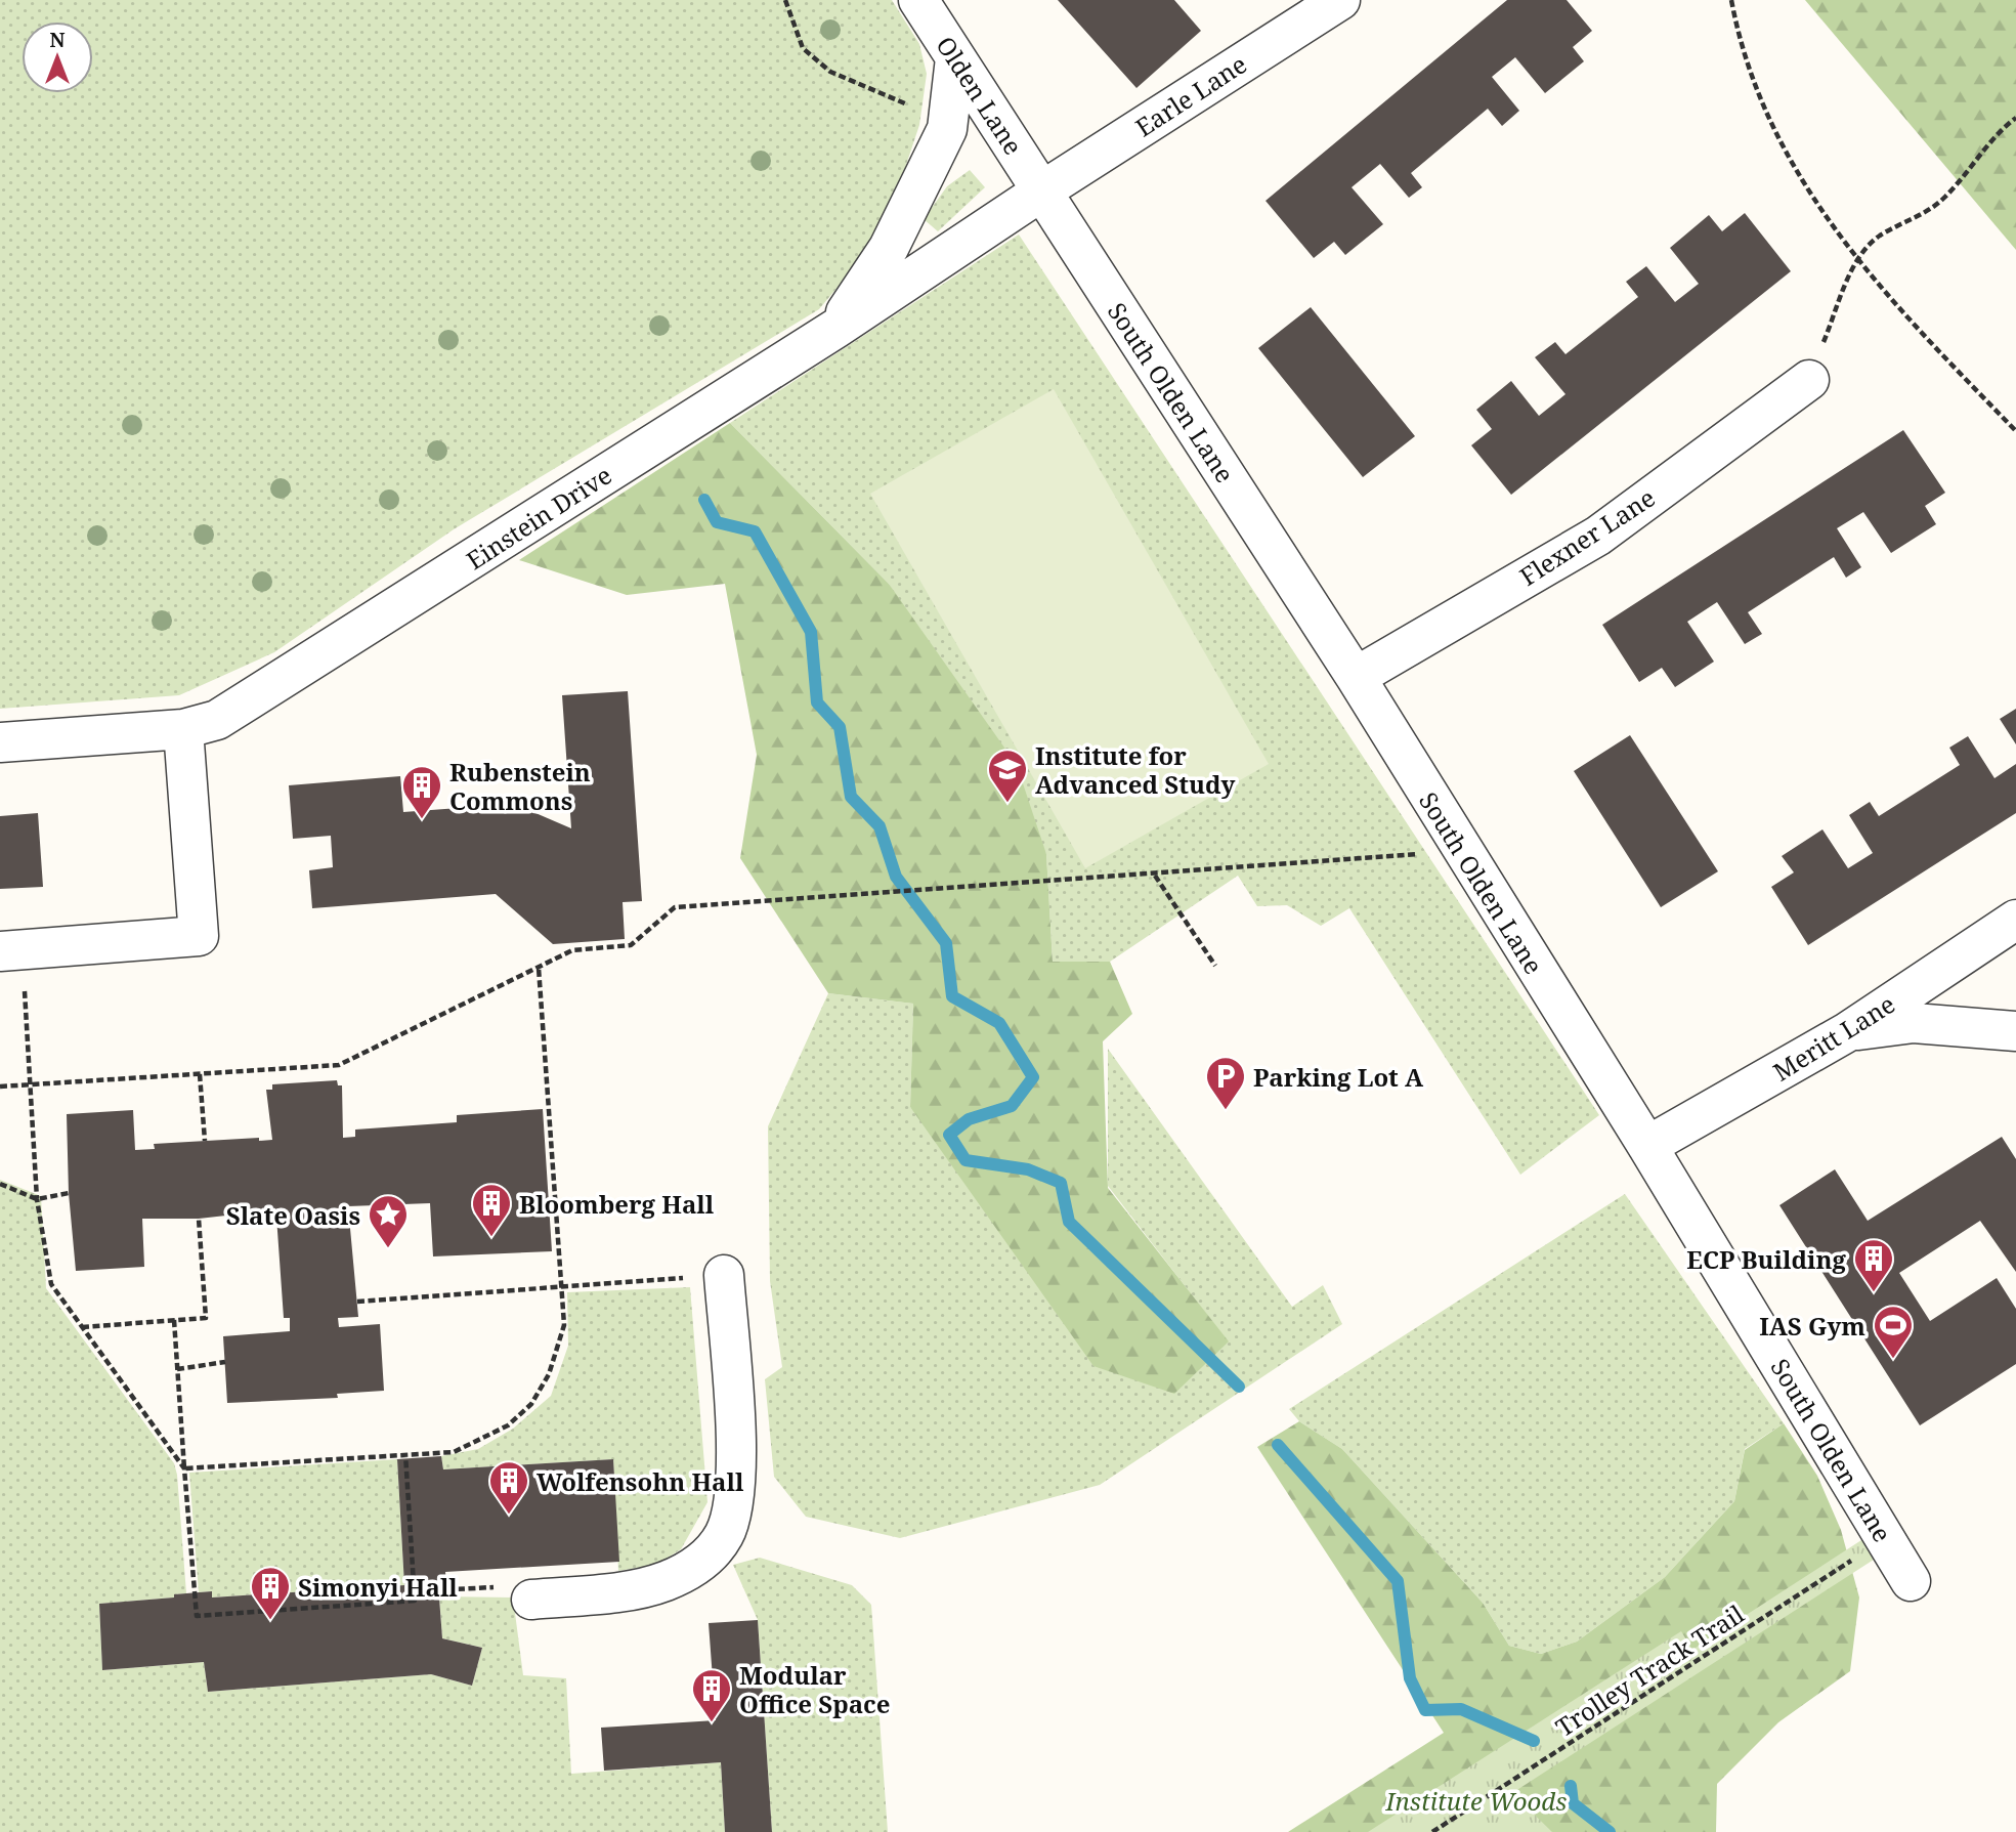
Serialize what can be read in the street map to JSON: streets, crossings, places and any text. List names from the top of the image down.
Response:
{
  "streets": {
    "street": [
      "Olden Lane",
      "Earle Lane",
      "South Olden Lane",
      "Einstein Drive",
      "Flexner Lane",
      "Meritt Lane"
    ],
    "path": ["Trolley Track Trail"]
  },
  "crossings": [
    ["Olden Lane", "Earle Lane"],
    ["Olden Lane", "South Olden Lane"],
    ["Olden Lane", "Einstein Drive"],
    ["Earle Lane", "South Olden Lane"],
    ["Earle Lane", "Einstein Drive"],
    ["South Olden Lane", "Einstein Drive"],
    ["South Olden Lane", "Flexner Lane"],
    ["South Olden Lane", "Meritt Lane"],
    ["South Olden Lane", "Trolley Track Trail"]
  ],
  "parks": ["Institute Woods"],
  "places": {
    "school or university": ["Institute for Advanced Study"],
    "building": [
      "Rubenstein Commons",
      "Bloomberg Hall",
      "ECP Building",
      "Wolfensohn Hall",
      "Simonyi Hall",
      "Modular Office Space"
    ],
    "parking": ["Parking Lot A"],
    "place": ["Slate Oasis"],
    "sports": ["IAS Gym"]
  },
  "north": "top"
}
